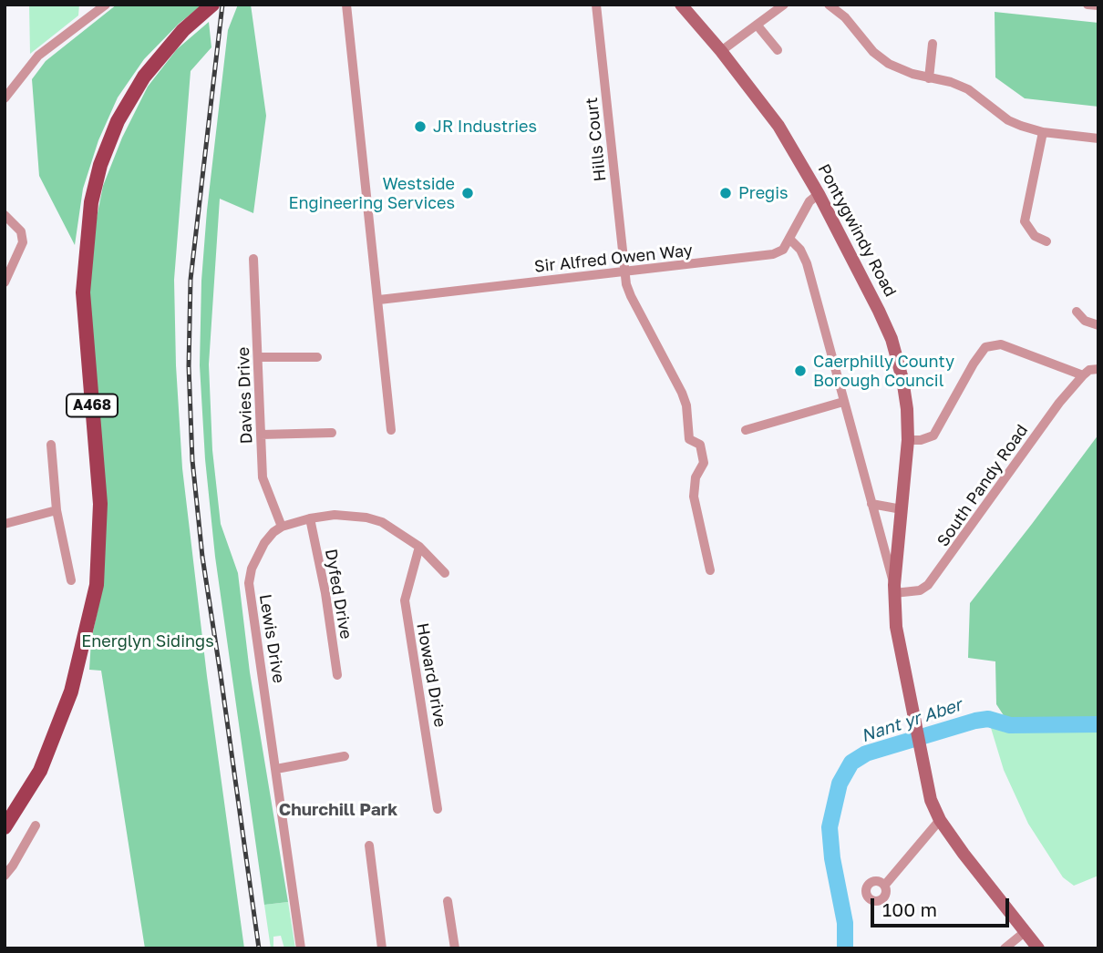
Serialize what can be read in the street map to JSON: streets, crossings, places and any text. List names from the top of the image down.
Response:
{
  "streets": {
    "main road": ["Pontygwindy Road", "A468"],
    "street": [
      "Hills Court",
      "Sir Alfred Owen Way",
      "Davies Drive",
      "South Pandy Road",
      "Dyfed Drive",
      "Lewis Drive",
      "Howard Drive"
    ]
  },
  "crossings": [
    ["Hills Court", "Sir Alfred Owen Way"],
    ["Pontygwindy Road", "Sir Alfred Owen Way"],
    ["Pontygwindy Road", "South Pandy Road"],
    ["Davies Drive", "Lewis Drive"]
  ],
  "districts": ["Churchill Park"],
  "water": ["Nant yr Aber"],
  "parks": ["Energlyn Sidings"],
  "places": [
    "JR Industries",
    "Westside Engineering Services",
    "Pregis",
    "Caerphilly County Borough Council"
  ],
  "scale_bar": "100 m"
}
